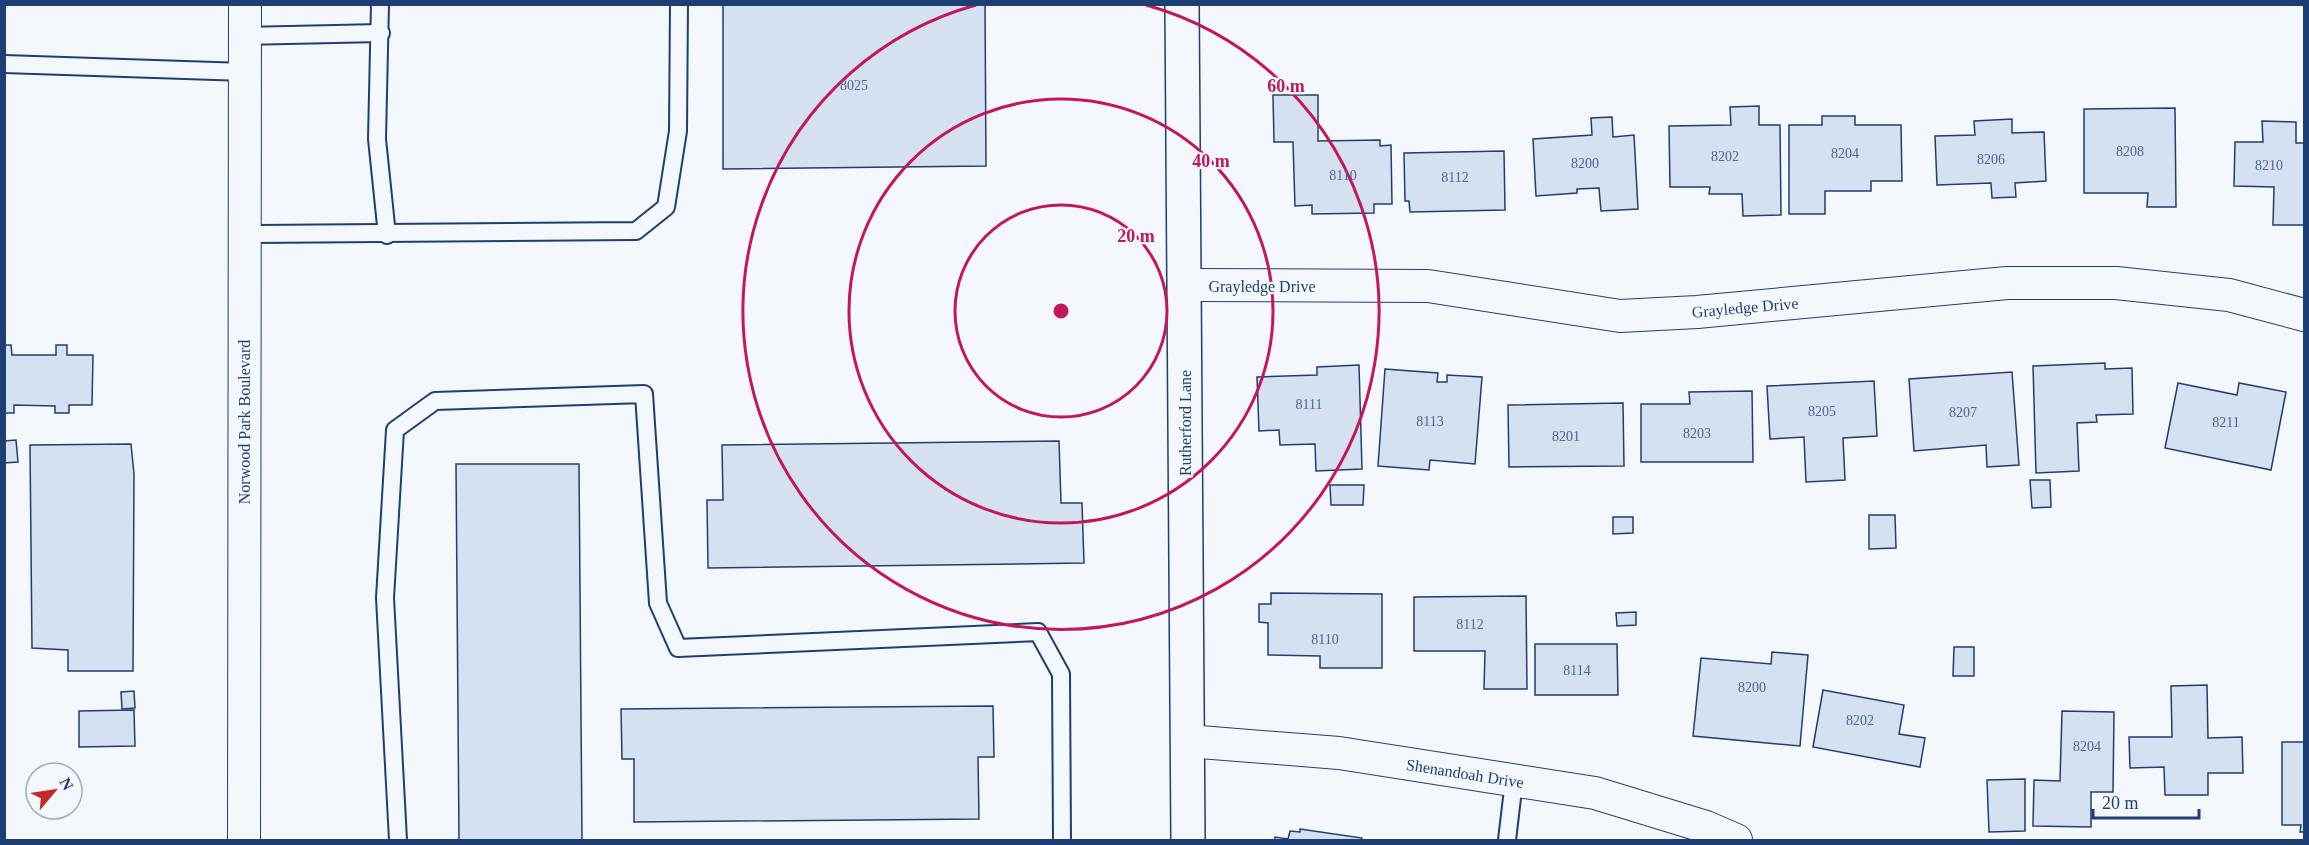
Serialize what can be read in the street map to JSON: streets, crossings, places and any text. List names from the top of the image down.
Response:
{
  "streets": {
    "street": [
      "Grayledge Drive",
      "Norwood Park Boulevard",
      "Rutherford Lane",
      "Shenandoah Drive"
    ]
  },
  "crossings": [
    ["Grayledge Drive", "Rutherford Lane"],
    ["Rutherford Lane", "Shenandoah Drive"]
  ],
  "house_numbers": [
    "8025",
    "8208",
    "8204",
    "8202",
    "8206",
    "8200",
    "8210",
    "8110",
    "8112",
    "8111",
    "8205",
    "8207",
    "8113",
    "8211",
    "8203",
    "8201",
    "8112",
    "8110",
    "8114",
    "8200",
    "8202",
    "8204"
  ],
  "scale_bar": "20 m",
  "north": "top right",
  "rings": ["60 m", "40 m", "20 m"]
}
